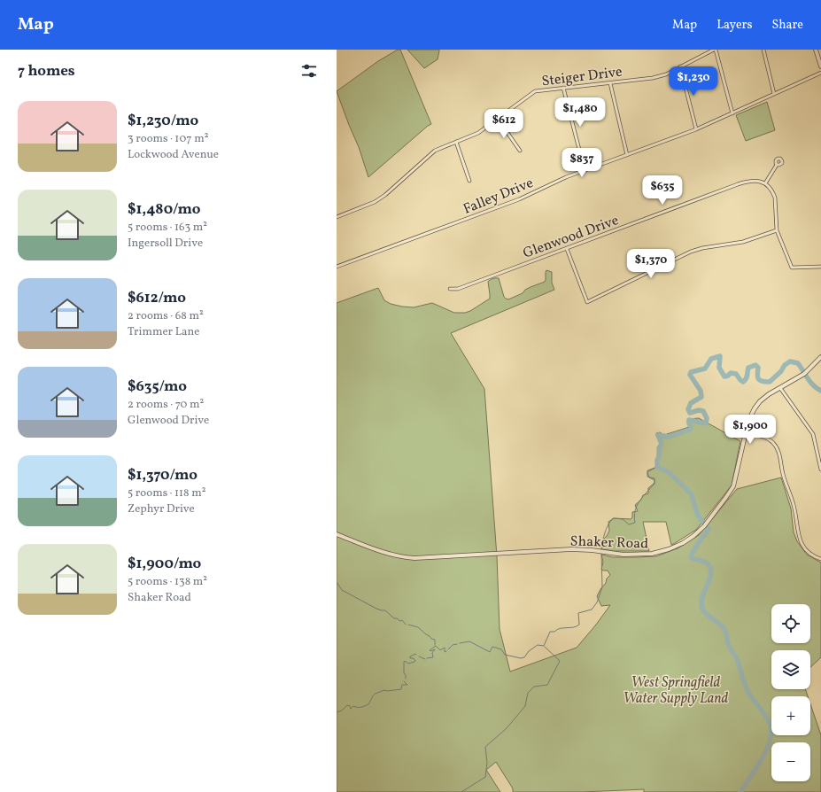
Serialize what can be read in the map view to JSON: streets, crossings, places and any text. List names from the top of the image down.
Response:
{
  "streets": {
    "street": [
      "Steiger Drive",
      "Falley Drive",
      "Glenwood Drive",
      "Shaker Road"
    ]
  },
  "parks": ["West Springfield Water Supply Land"],
  "page": {
    "header": "Map",
    "nav": ["Map", "Layers", "Share"],
    "heading": "7 homes",
    "price": [
      "$1,230",
      "$1,480",
      "$612",
      "$837",
      "$635",
      "$1,370",
      "$1,900"
    ],
    "list": [
      {
        "name": "$1,230/mo",
        "note": "3 rooms · 107 m² · Lockwood Avenue"
      },
      {
        "name": "$1,480/mo",
        "note": "5 rooms · 163 m² · Ingersoll Drive"
      },
      {
        "name": "$612/mo",
        "note": "2 rooms · 68 m² · Trimmer Lane"
      },
      {
        "name": "$635/mo",
        "note": "2 rooms · 70 m² · Glenwood Drive"
      },
      {
        "name": "$1,370/mo",
        "note": "5 rooms · 118 m² · Zephyr Drive"
      },
      {
        "name": "$1,900/mo",
        "note": "5 rooms · 138 m² · Shaker Road"
      }
    ],
    "map_buttons": ["+", "−"]
  }
}
